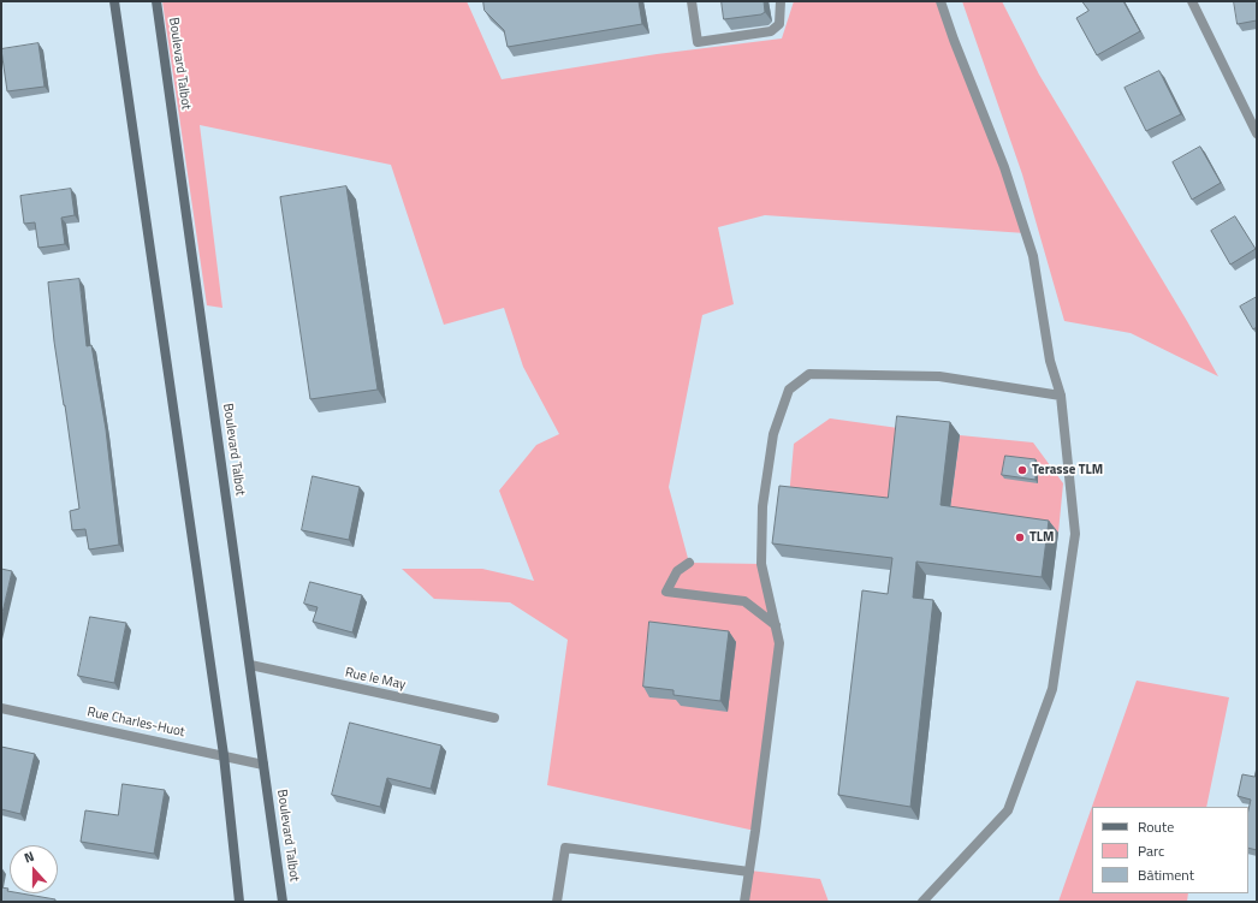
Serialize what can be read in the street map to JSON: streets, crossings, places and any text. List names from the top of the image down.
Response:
{
  "streets": {
    "main road": ["Boulevard Talbot"],
    "street": ["Rue le May", "Rue Charles-Huot"]
  },
  "crossings": [
    ["Boulevard Talbot", "Rue le May"],
    ["Boulevard Talbot", "Rue Charles-Huot"]
  ],
  "places": ["Terasse TLM", "TLM"],
  "legend": ["Route", "Parc", "Bâtiment"],
  "north": "top"
}
